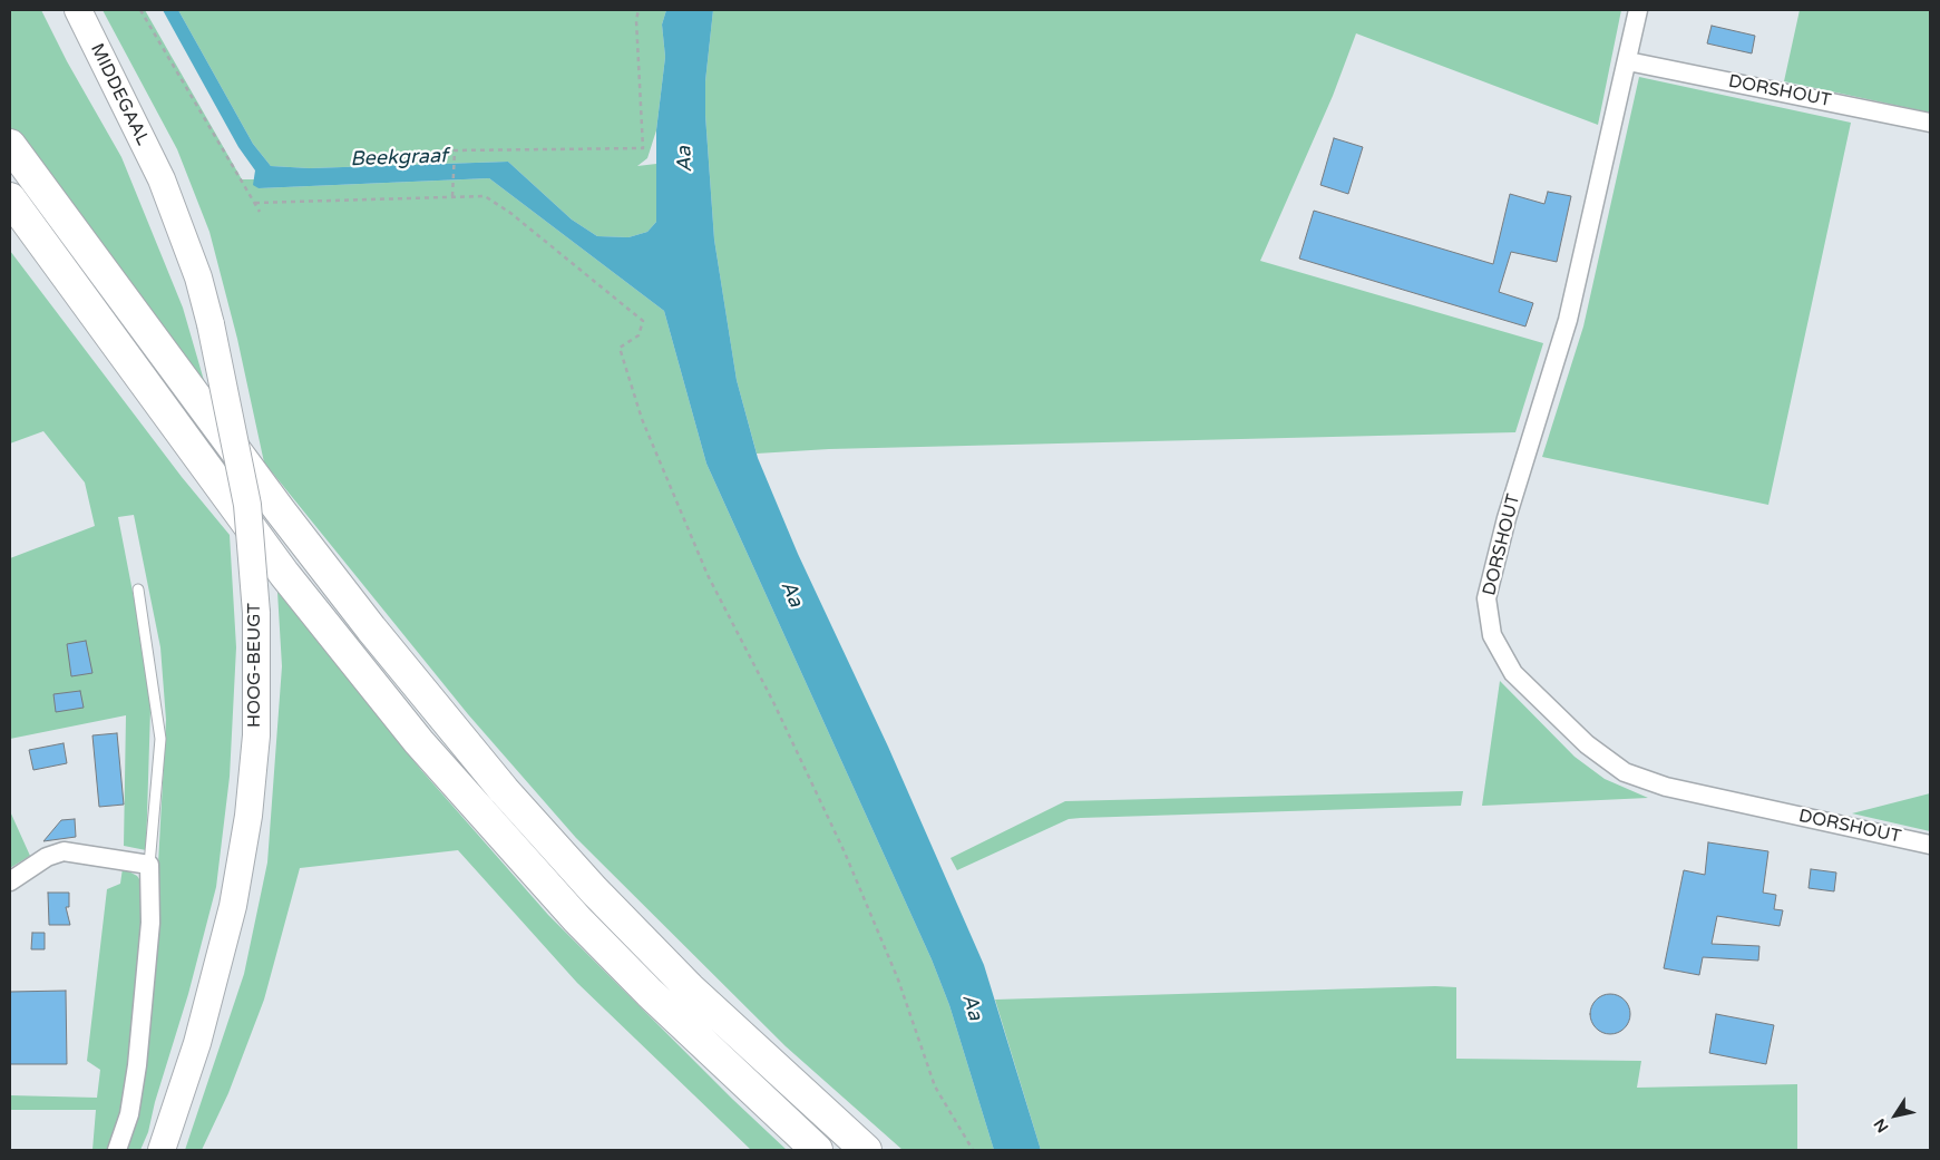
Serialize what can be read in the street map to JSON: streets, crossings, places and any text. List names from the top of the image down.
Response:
{
  "streets": {
    "street": ["DORSHOUT", "MIDDEGAAL", "HOOG-BEUGT"]
  },
  "crossings": [
    ["MIDDEGAAL", "HOOG-BEUGT"]
  ],
  "water": ["Beekgraaf", "Aa"],
  "north": "bottom left"
}
